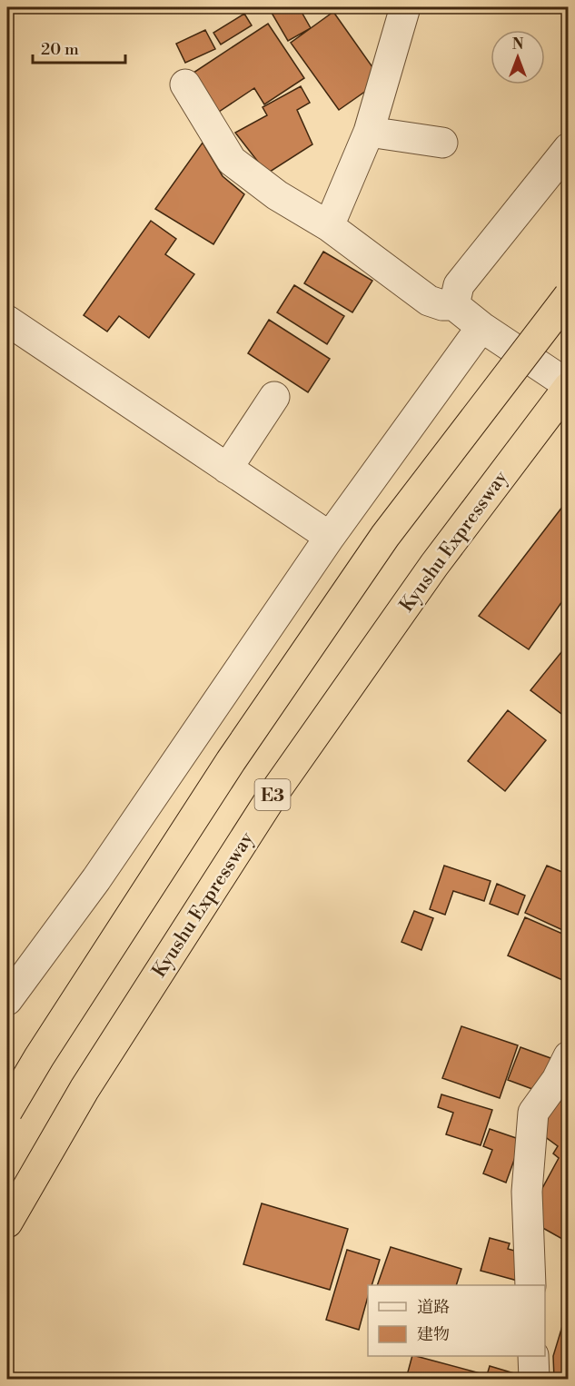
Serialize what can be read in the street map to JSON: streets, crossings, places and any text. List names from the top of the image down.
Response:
{
  "streets": {
    "highway": ["Kyushu Expressway", "E3"]
  },
  "legend": ["道路", "建物"],
  "scale_bar": "20 m",
  "north": "top"
}
